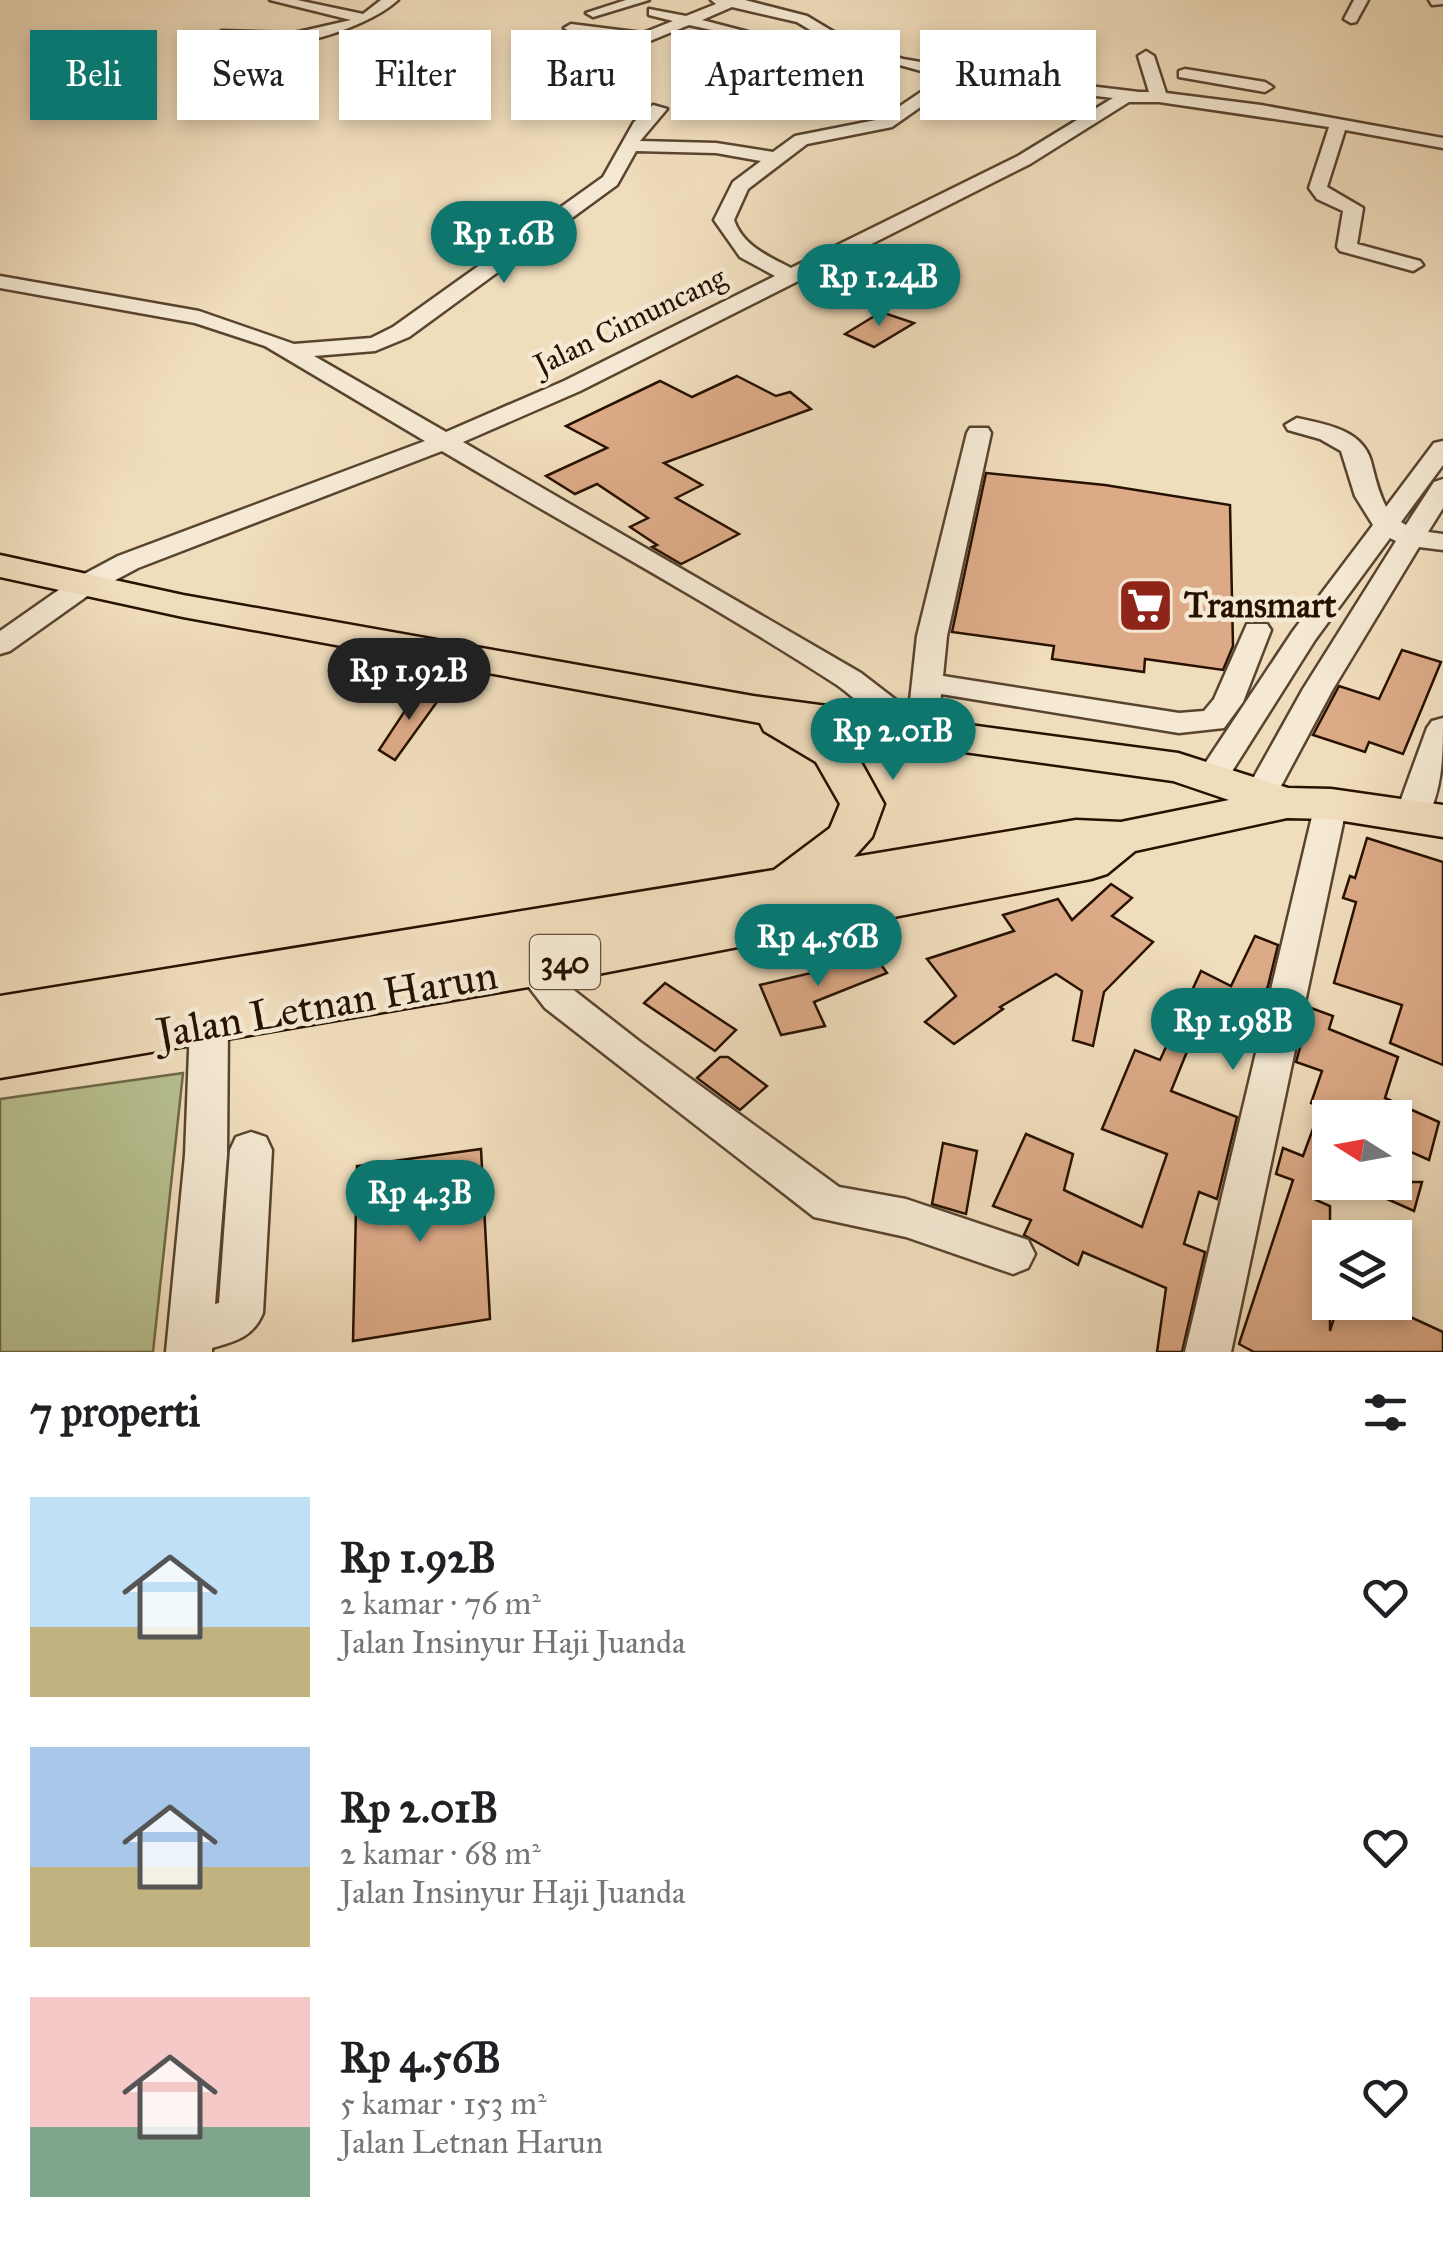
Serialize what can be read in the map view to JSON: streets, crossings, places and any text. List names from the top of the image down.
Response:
{
  "streets": {
    "main road": ["340", "Jalan Letnan Harun"],
    "street": ["Jalan Cimuncang"]
  },
  "places": {
    "supermarket": ["Transmart"]
  },
  "north": "left",
  "page": {
    "chip": [
      "Beli",
      "Sewa",
      "Filter",
      "Baru",
      "Apartemen",
      "Rumah"
    ],
    "price": [
      "Rp 1.6B",
      "Rp 1.24B",
      "Rp 1.92B",
      "Rp 2.01B",
      "Rp 4.56B",
      "Rp 1.98B",
      "Rp 4.3B"
    ],
    "heading": "7 properti",
    "list": [
      {
        "name": "Rp 1.92B",
        "note": "2 kamar · 76 m² · Jalan Insinyur Haji Juanda"
      },
      {
        "name": "Rp 2.01B",
        "note": "2 kamar · 68 m² · Jalan Insinyur Haji Juanda"
      },
      {
        "name": "Rp 4.56B",
        "note": "5 kamar · 153 m² · Jalan Letnan Harun"
      }
    ]
  }
}
